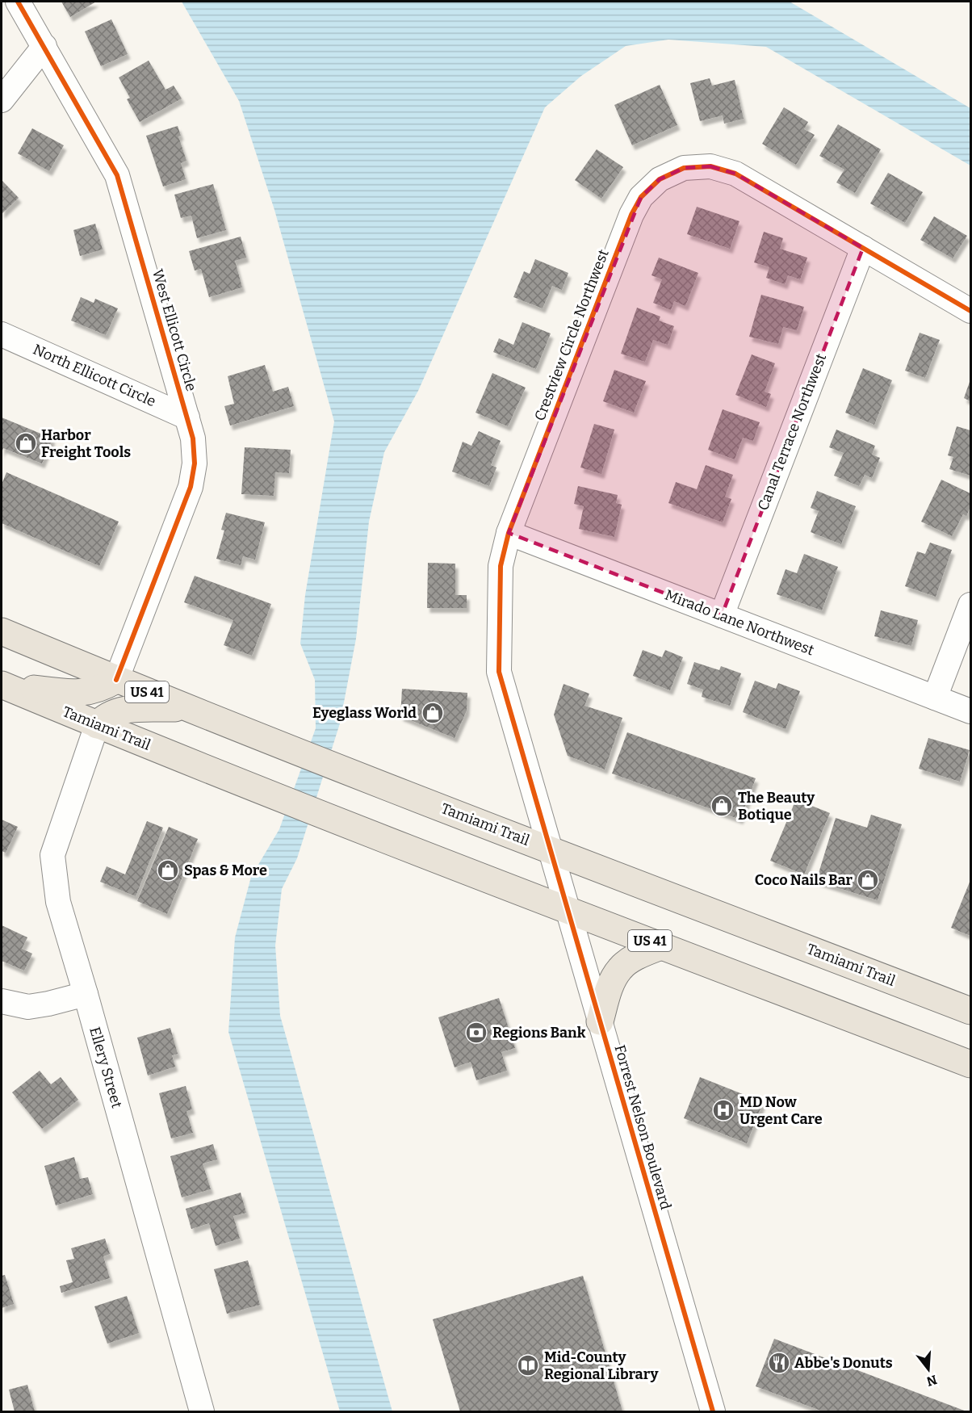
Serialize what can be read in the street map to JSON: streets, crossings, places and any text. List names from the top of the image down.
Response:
{
  "streets": {
    "main road": ["US 41", "Tamiami Trail"],
    "street": [
      "West Ellicott Circle",
      "Crestview Circle Northwest",
      "North Ellicott Circle",
      "Canal Terrace Northwest",
      "Mirado Lane Northwest",
      "Ellery Street",
      "Forrest Nelson Boulevard"
    ]
  },
  "crossings": [
    ["West Ellicott Circle", "North Ellicott Circle"],
    ["West Ellicott Circle", "Tamiami Trail"],
    ["Crestview Circle Northwest", "Canal Terrace Northwest"],
    ["Crestview Circle Northwest", "Mirado Lane Northwest"],
    ["Crestview Circle Northwest", "Tamiami Trail"],
    ["Crestview Circle Northwest", "Forrest Nelson Boulevard"],
    ["Canal Terrace Northwest", "Mirado Lane Northwest"],
    ["Tamiami Trail", "Ellery Street"],
    ["Tamiami Trail", "Forrest Nelson Boulevard"]
  ],
  "places": {
    "shop": [
      "Harbor Freight Tools",
      "Eyeglass World",
      "The Beauty Botique",
      "Spas & More",
      "Coco Nails Bar"
    ],
    "bank": ["Regions Bank"],
    "hospital": ["MD Now Urgent Care"],
    "restaurant": ["Abbe's Donuts"],
    "library": ["Mid-County Regional Library"]
  },
  "north": "bottom"
}
